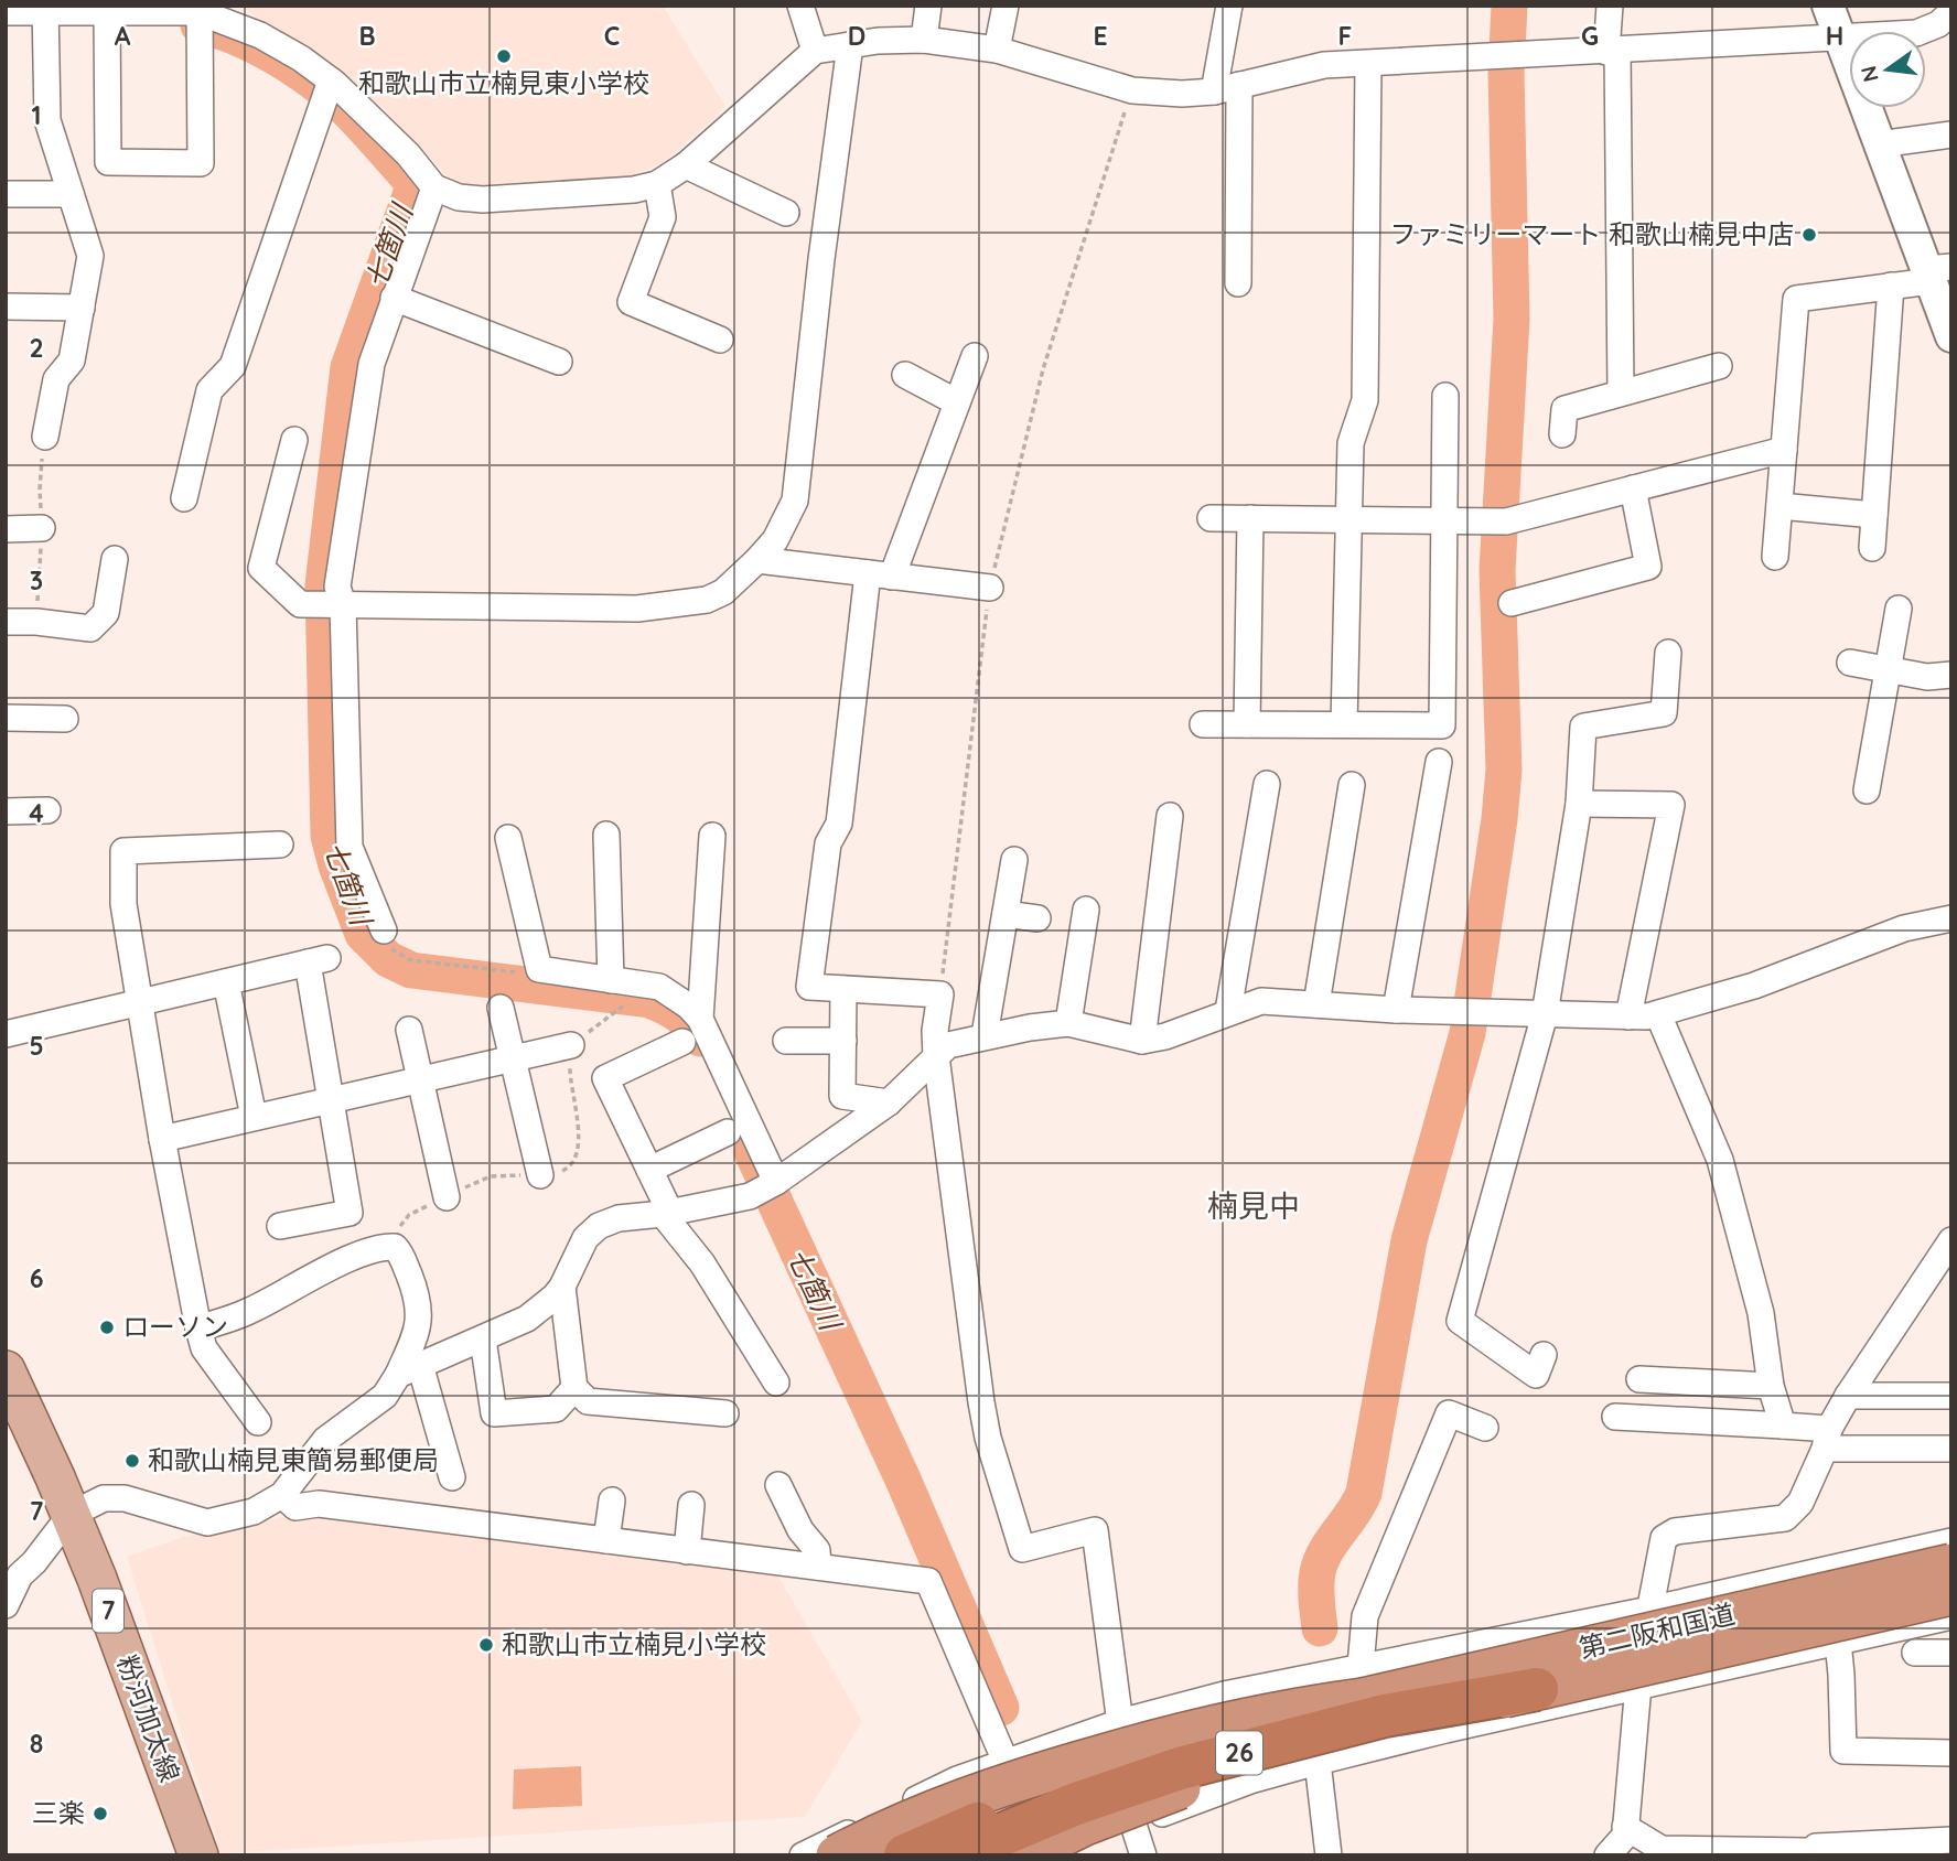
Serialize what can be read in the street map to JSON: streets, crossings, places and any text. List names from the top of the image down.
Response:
{
  "streets": {
    "highway": ["第二阪和国道", "26"],
    "main road": ["7", "粉河加太線"]
  },
  "crossings": [
    ["第二阪和国道", "26"]
  ],
  "districts": ["楠見中"],
  "water": ["七箇川"],
  "places": [
    "和歌山市立楠見東小学校",
    "ファミリーマート 和歌山楠見中店",
    "ローソン",
    "和歌山楠見東簡易郵便局",
    "和歌山市立楠見小学校",
    "三楽"
  ],
  "north": "left",
  "grid": {
    "columns": [
      "A",
      "B",
      "C",
      "D",
      "E",
      "F",
      "G",
      "H"
    ],
    "rows": [
      "1",
      "2",
      "3",
      "4",
      "5",
      "6",
      "7",
      "8"
    ]
  }
}
